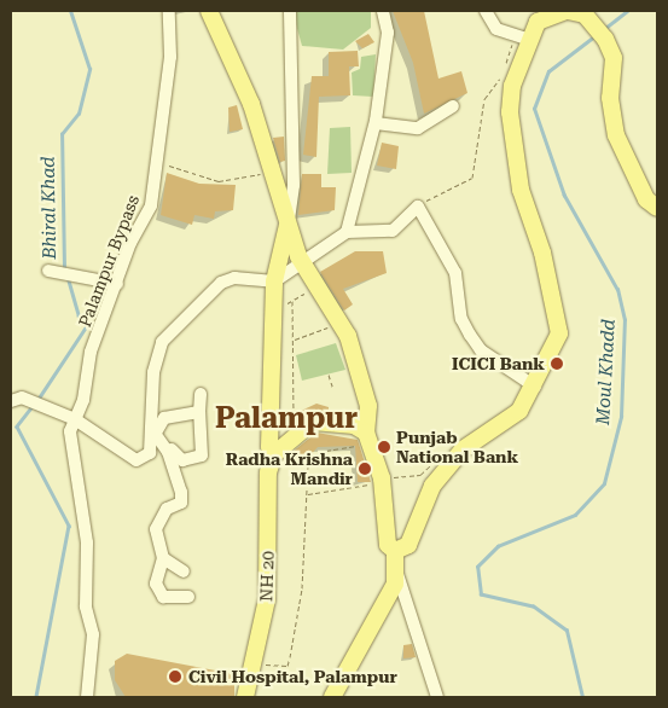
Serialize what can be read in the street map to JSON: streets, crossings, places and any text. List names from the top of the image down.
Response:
{
  "streets": {
    "main road": ["NH 20"],
    "street": ["Palampur Bypass"]
  },
  "districts": ["Palampur"],
  "water": ["Bhiral Khad", "Moul Khadd"],
  "places": [
    "ICICI Bank",
    "Punjab National Bank",
    "Radha Krishna Mandir",
    "Civil Hospital, Palampur"
  ]
}
